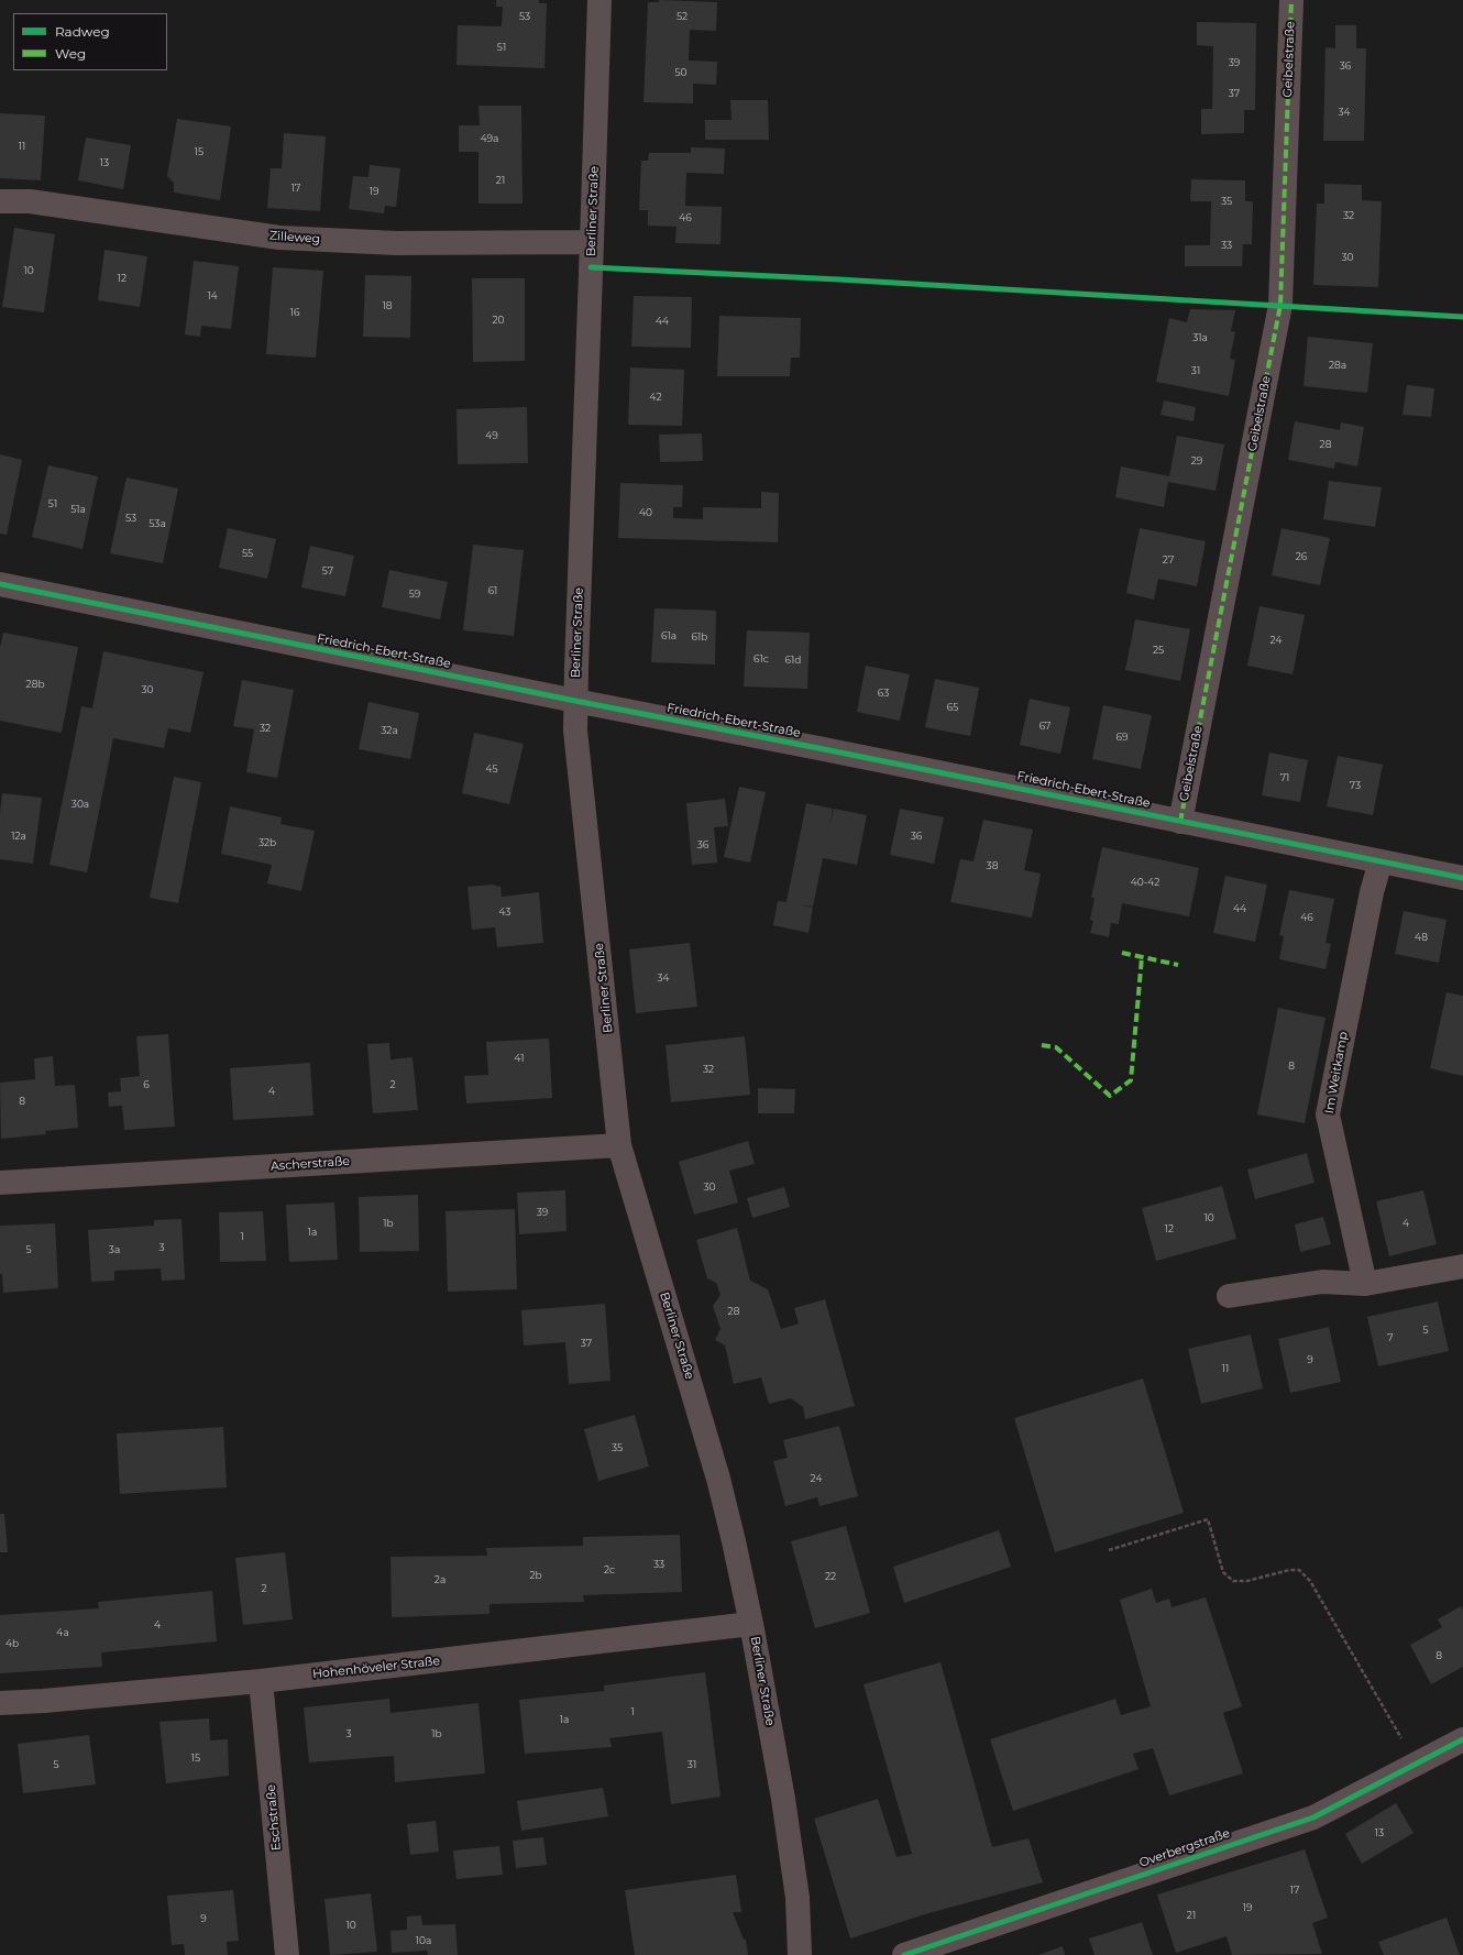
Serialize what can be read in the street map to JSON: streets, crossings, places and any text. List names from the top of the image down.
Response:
{
  "streets": {
    "street": [
      "Geibelstraße",
      "Berliner Straße",
      "Zilleweg",
      "Friedrich-Ebert-Straße",
      "Im Weitkamp",
      "Ascherstraße",
      "Hohenhöveler Straße",
      "Eschstraße",
      "Overbergstraße"
    ]
  },
  "crossings": [
    ["Geibelstraße", "Friedrich-Ebert-Straße"],
    ["Berliner Straße", "Zilleweg"],
    ["Berliner Straße", "Friedrich-Ebert-Straße"],
    ["Berliner Straße", "Ascherstraße"],
    ["Berliner Straße", "Hohenhöveler Straße"],
    ["Friedrich-Ebert-Straße", "Im Weitkamp"],
    ["Hohenhöveler Straße", "Eschstraße"]
  ],
  "house_numbers": [
    "53",
    "52",
    "51",
    "39",
    "36",
    "50",
    "37",
    "34",
    "49a",
    "11",
    "15",
    "13",
    "21",
    "17",
    "19",
    "35",
    "32",
    "46",
    "33",
    "30",
    "10",
    "12",
    "14",
    "18",
    "16",
    "20",
    "44",
    "31a",
    "28a",
    "31",
    "42",
    "49",
    "28",
    "29",
    "51",
    "51a",
    "40",
    "53",
    "53a",
    "55",
    "26",
    "27",
    "57",
    "61",
    "59",
    "61a",
    "61b",
    "24",
    "25",
    "61c",
    "61d",
    "28b",
    "30",
    "63",
    "65",
    "67",
    "32",
    "32a",
    "69",
    "45",
    "71",
    "73",
    "30a",
    "12a",
    "36",
    "32b",
    "36",
    "38",
    "40-42",
    "44",
    "43",
    "46",
    "48",
    "34",
    "41",
    "8",
    "32",
    "6",
    "2",
    "4",
    "8",
    "30",
    "39",
    "10",
    "1b",
    "4",
    "12",
    "1a",
    "1",
    "3",
    "5",
    "3a",
    "28",
    "5",
    "7",
    "37",
    "9",
    "11",
    "35",
    "24",
    "33",
    "2c",
    "2b",
    "22",
    "2a",
    "2",
    "4",
    "4a",
    "4b",
    "8",
    "1",
    "1a",
    "3",
    "1b",
    "15",
    "5",
    "31",
    "13",
    "17",
    "19",
    "21",
    "9",
    "10",
    "10a"
  ],
  "legend": ["Radweg", "Weg"]
}
